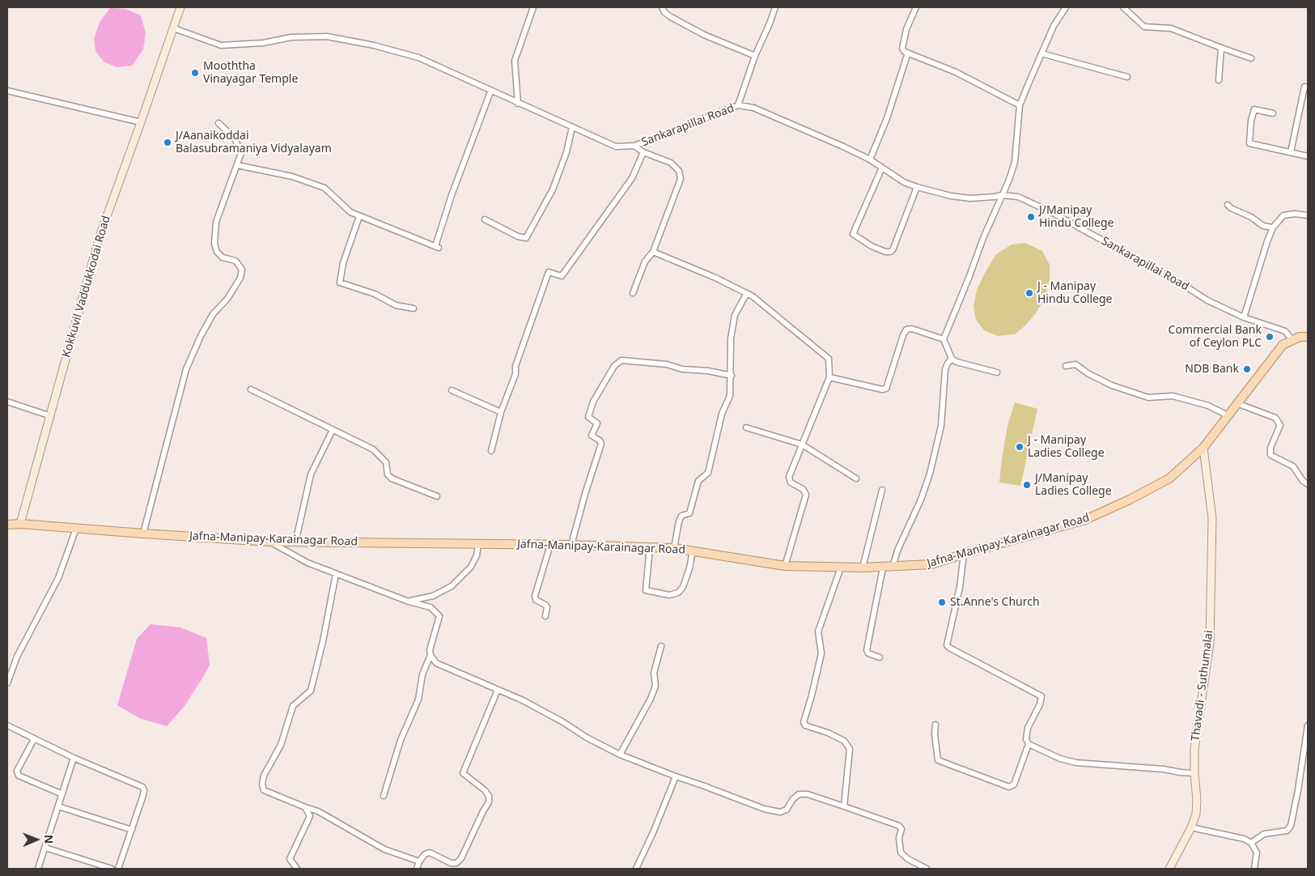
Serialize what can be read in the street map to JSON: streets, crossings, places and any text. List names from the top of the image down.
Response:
{
  "streets": {
    "main road": ["Kokkuvil Vaddukkodai Road", "Jafna-Manipay-Karainagar Road", "Thavadi - Suthumalai"],
    "street": ["Sankarapillai Road"]
  },
  "crossings": [
    ["Sankarapillai Road", "Kokkuvil Vaddukkodai Road"],
    ["Sankarapillai Road", "Jafna-Manipay-Karainagar Road"],
    ["Kokkuvil Vaddukkodai Road", "Jafna-Manipay-Karainagar Road"],
    ["Jafna-Manipay-Karainagar Road", "Thavadi - Suthumalai"]
  ],
  "places": [
    "Mooththa Vinayagar Temple",
    "J/Aanaikoddai Balasubramaniya Vidyalayam",
    "J/Manipay Hindu College",
    "J - Manipay Hindu College",
    "Commercial Bank of Ceylon PLC",
    "NDB Bank",
    "J - Manipay Ladies College",
    "J/Manipay Ladies College",
    "St.Anne's Church"
  ],
  "north": "right"
}
